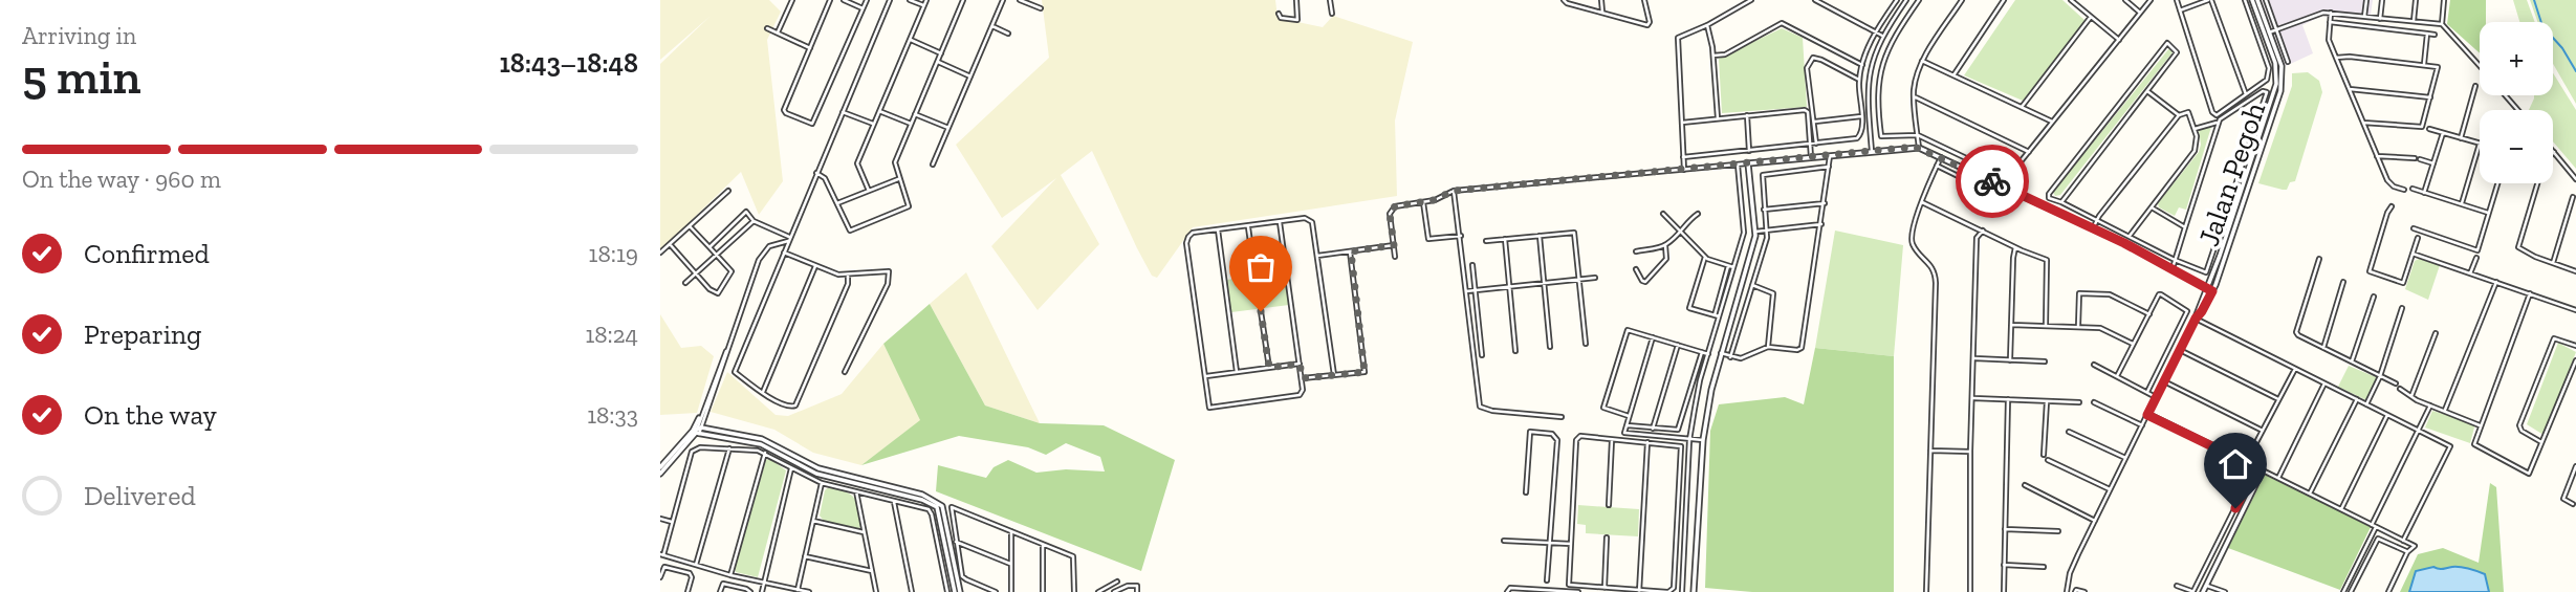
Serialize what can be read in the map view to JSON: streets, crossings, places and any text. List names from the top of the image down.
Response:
{
  "streets": {
    "street": ["Jalan Pegoh"]
  },
  "page": {
    "heading": ["5 min", "Arriving in", "18:43–18:48"],
    "map_buttons": ["+", "−"],
    "bar": "On the way · 960 m",
    "list": [
      ["Confirmed", "18:19"],
      ["Preparing", "18:24"],
      ["On the way", "18:33"],
      "Delivered"
    ]
  }
}
